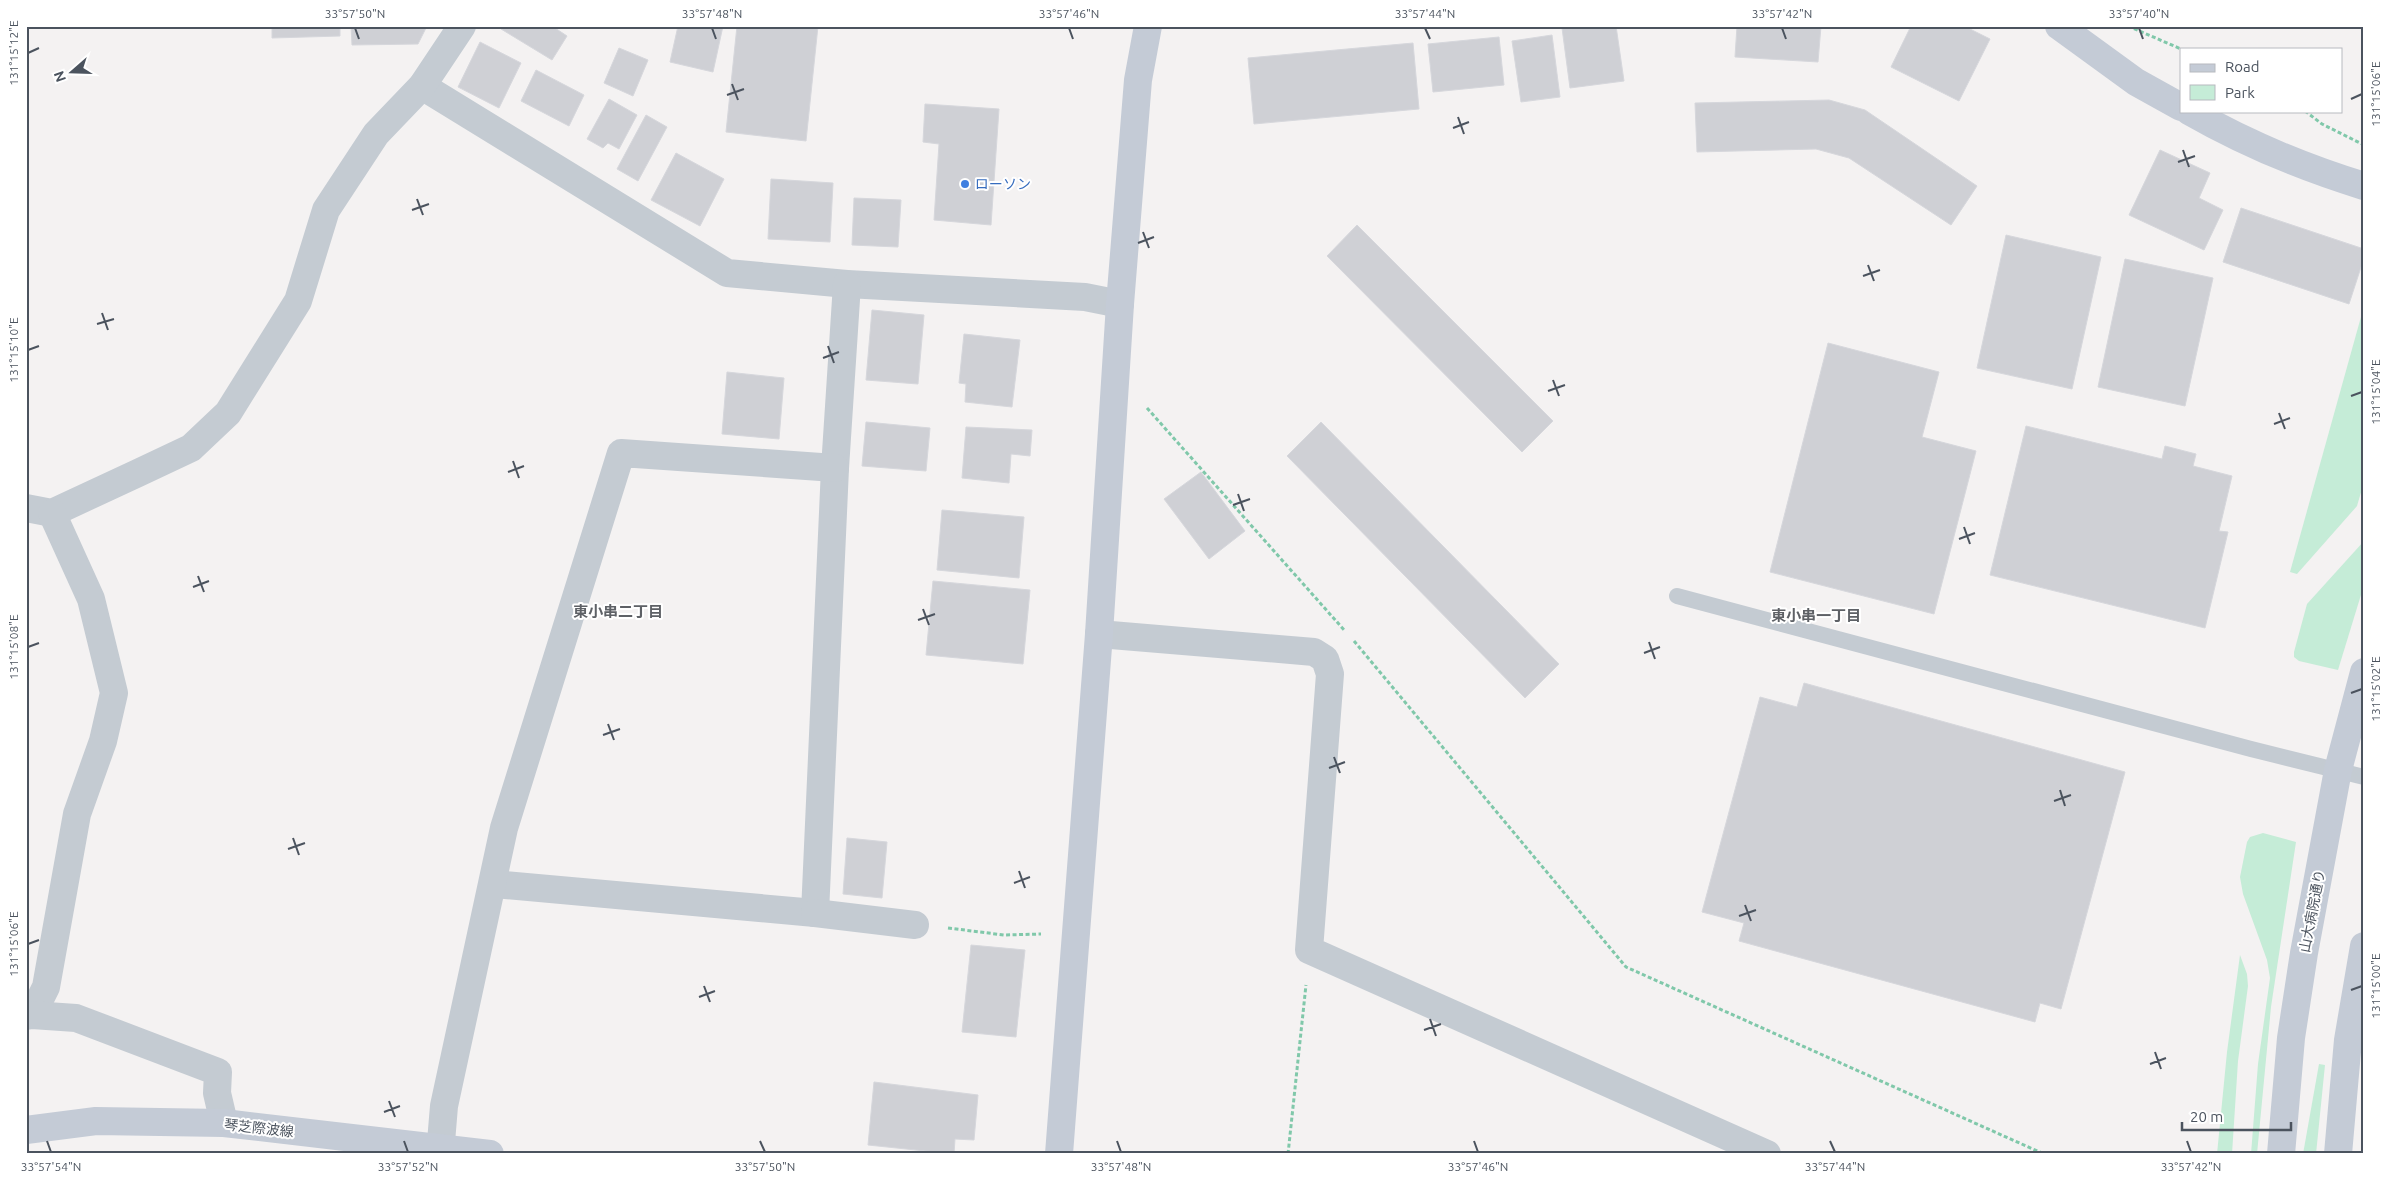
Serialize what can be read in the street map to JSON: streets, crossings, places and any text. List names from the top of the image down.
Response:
{
  "streets": {
    "street": ["山大病院通り", "琴芝際波線"]
  },
  "districts": ["東小串二丁目", "東小串一丁目"],
  "places": ["ローソン"],
  "legend": ["Road", "Park"],
  "scale_bar": "20 m",
  "north": "left",
  "coordinates": [
    "33°57'50\"N",
    "33°57'48\"N",
    "33°57'46\"N",
    "33°57'44\"N",
    "33°57'42\"N",
    "33°57'40\"N",
    "131°15'12\"E",
    "131°15'06\"E",
    "131°15'10\"E",
    "131°15'04\"E",
    "131°15'08\"E",
    "131°15'02\"E",
    "131°15'00\"E",
    "33°57'54\"N",
    "33°57'52\"N"
  ]
}
